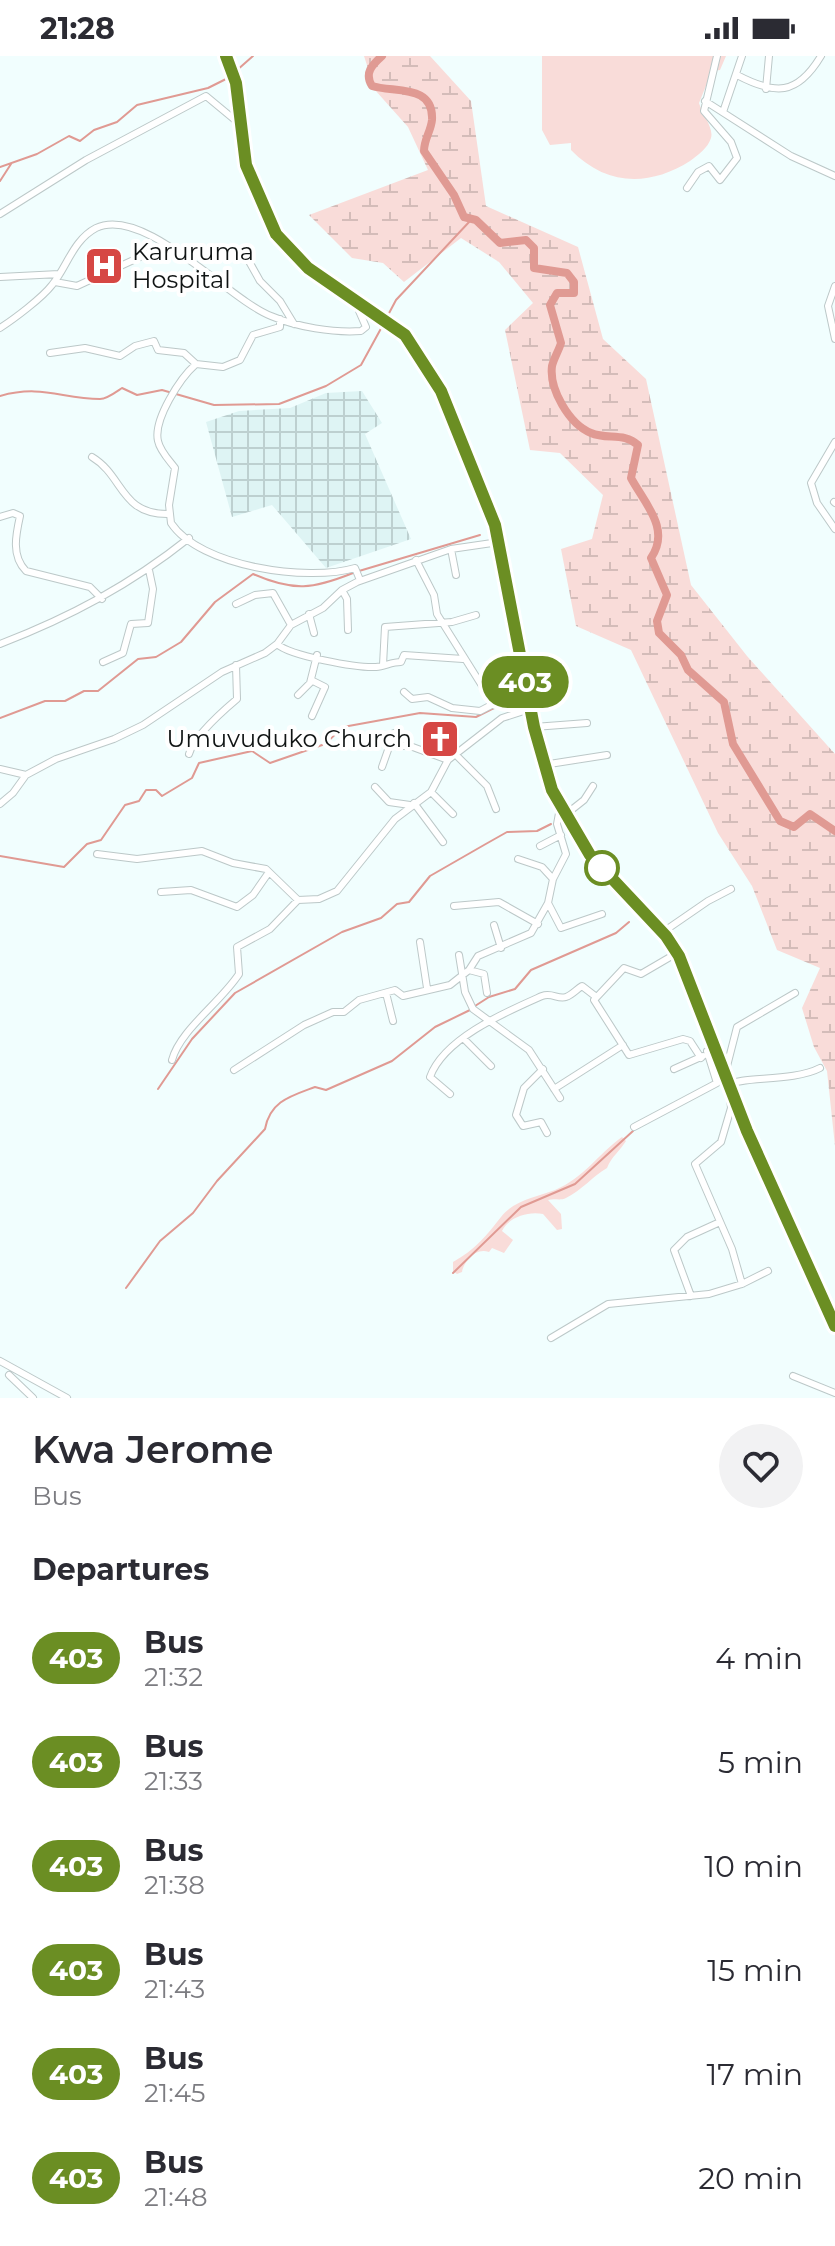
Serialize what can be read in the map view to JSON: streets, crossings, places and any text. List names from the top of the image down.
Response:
{
  "places": {
    "hospital": ["Karuruma Hospital"],
    "church": ["Umuvuduko Church"]
  },
  "lines": ["bus line 403"],
  "page": {
    "status": "21:28",
    "on_map": "403",
    "heading": [
      ["Kwa Jerome", "Bus"],
      "Departures"
    ],
    "list": [
      {
        "mark": "403",
        "name": "Bus",
        "note": "21:32",
        "value": "4 min"
      },
      {
        "mark": "403",
        "name": "Bus",
        "note": "21:33",
        "value": "5 min"
      },
      {
        "mark": "403",
        "name": "Bus",
        "note": "21:38",
        "value": "10 min"
      },
      {
        "mark": "403",
        "name": "Bus",
        "note": "21:43",
        "value": "15 min"
      },
      {
        "mark": "403",
        "name": "Bus",
        "note": "21:45",
        "value": "17 min"
      },
      {
        "mark": "403",
        "name": "Bus",
        "note": "21:48",
        "value": "20 min"
      }
    ]
  }
}
